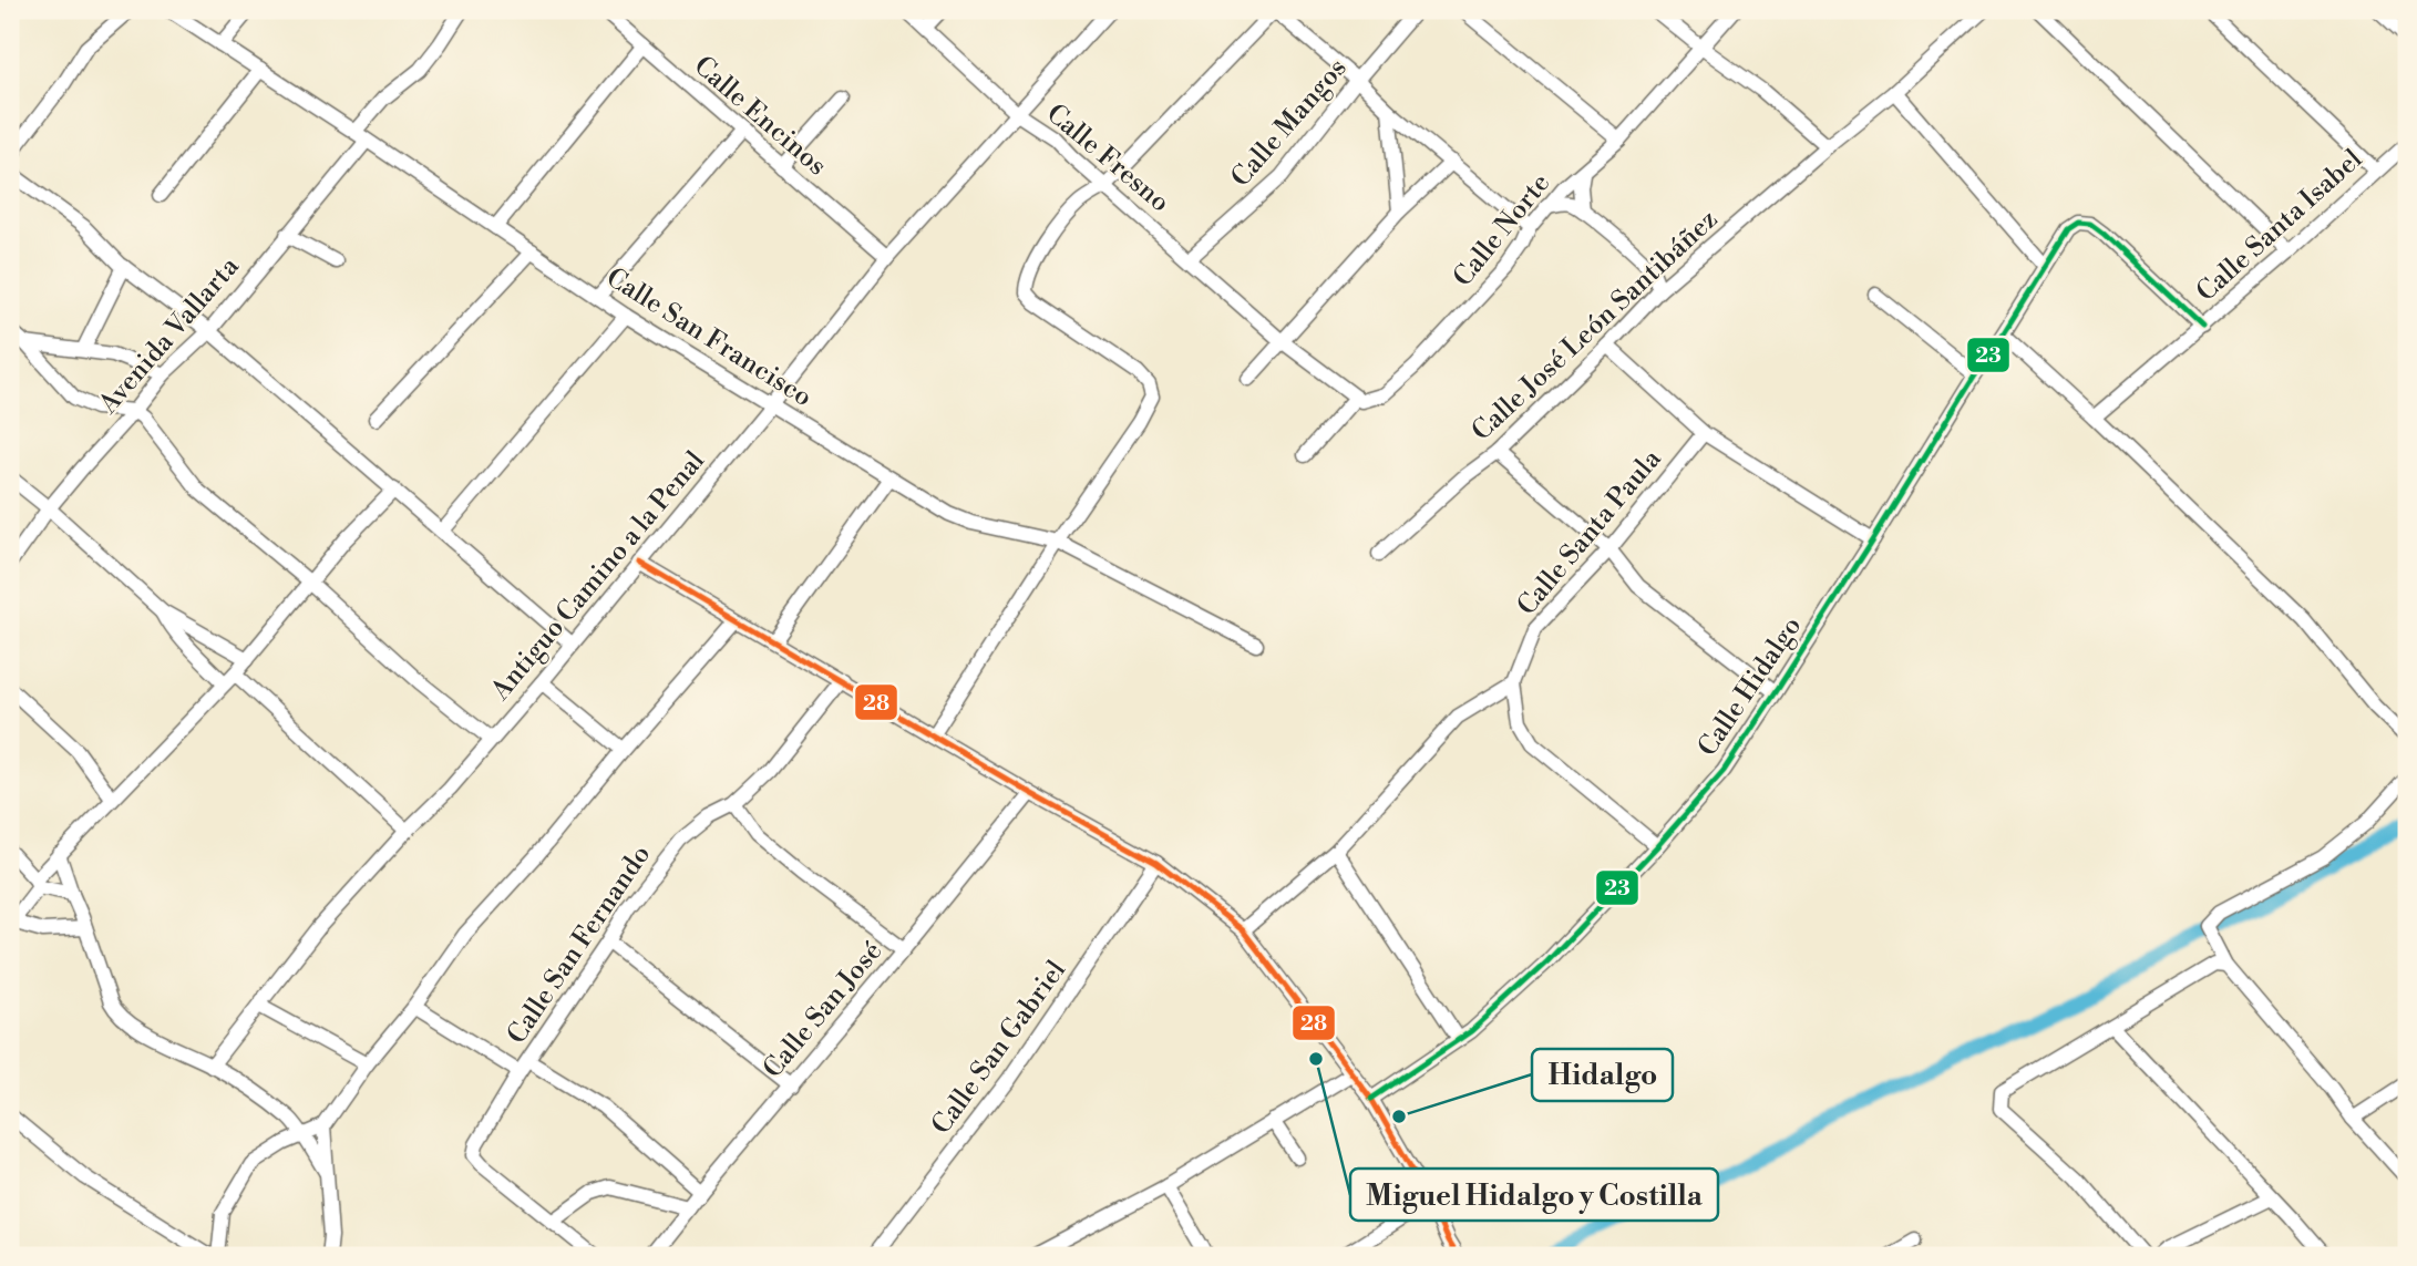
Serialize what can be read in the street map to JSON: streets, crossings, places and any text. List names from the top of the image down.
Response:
{
  "streets": {
    "street": [
      "Calle Encinos",
      "Calle Mangos",
      "Calle Fresno",
      "Calle Santa Isabel",
      "Calle Norte",
      "Calle José León Santibáñez",
      "Avenida Vallarta",
      "Calle San Francisco",
      "Calle Santa Paula",
      "Antiguo Camino a la Penal",
      "Calle Hidalgo",
      "Calle San Fernando",
      "Calle San José",
      "Calle San Gabriel"
    ]
  },
  "crossings": [
    ["Calle Encinos", "Antiguo Camino a la Penal"],
    ["Calle Mangos", "Calle Fresno"],
    ["Calle Fresno", "Calle Norte"],
    ["Calle Fresno", "Antiguo Camino a la Penal"],
    ["Calle Santa Isabel", "Calle Hidalgo"],
    ["Avenida Vallarta", "Calle San Francisco"],
    ["Calle San Francisco", "Antiguo Camino a la Penal"]
  ],
  "places": ["Miguel Hidalgo y Costilla", "Hidalgo"],
  "lines": ["transit line 23", "transit line 28"]
}
